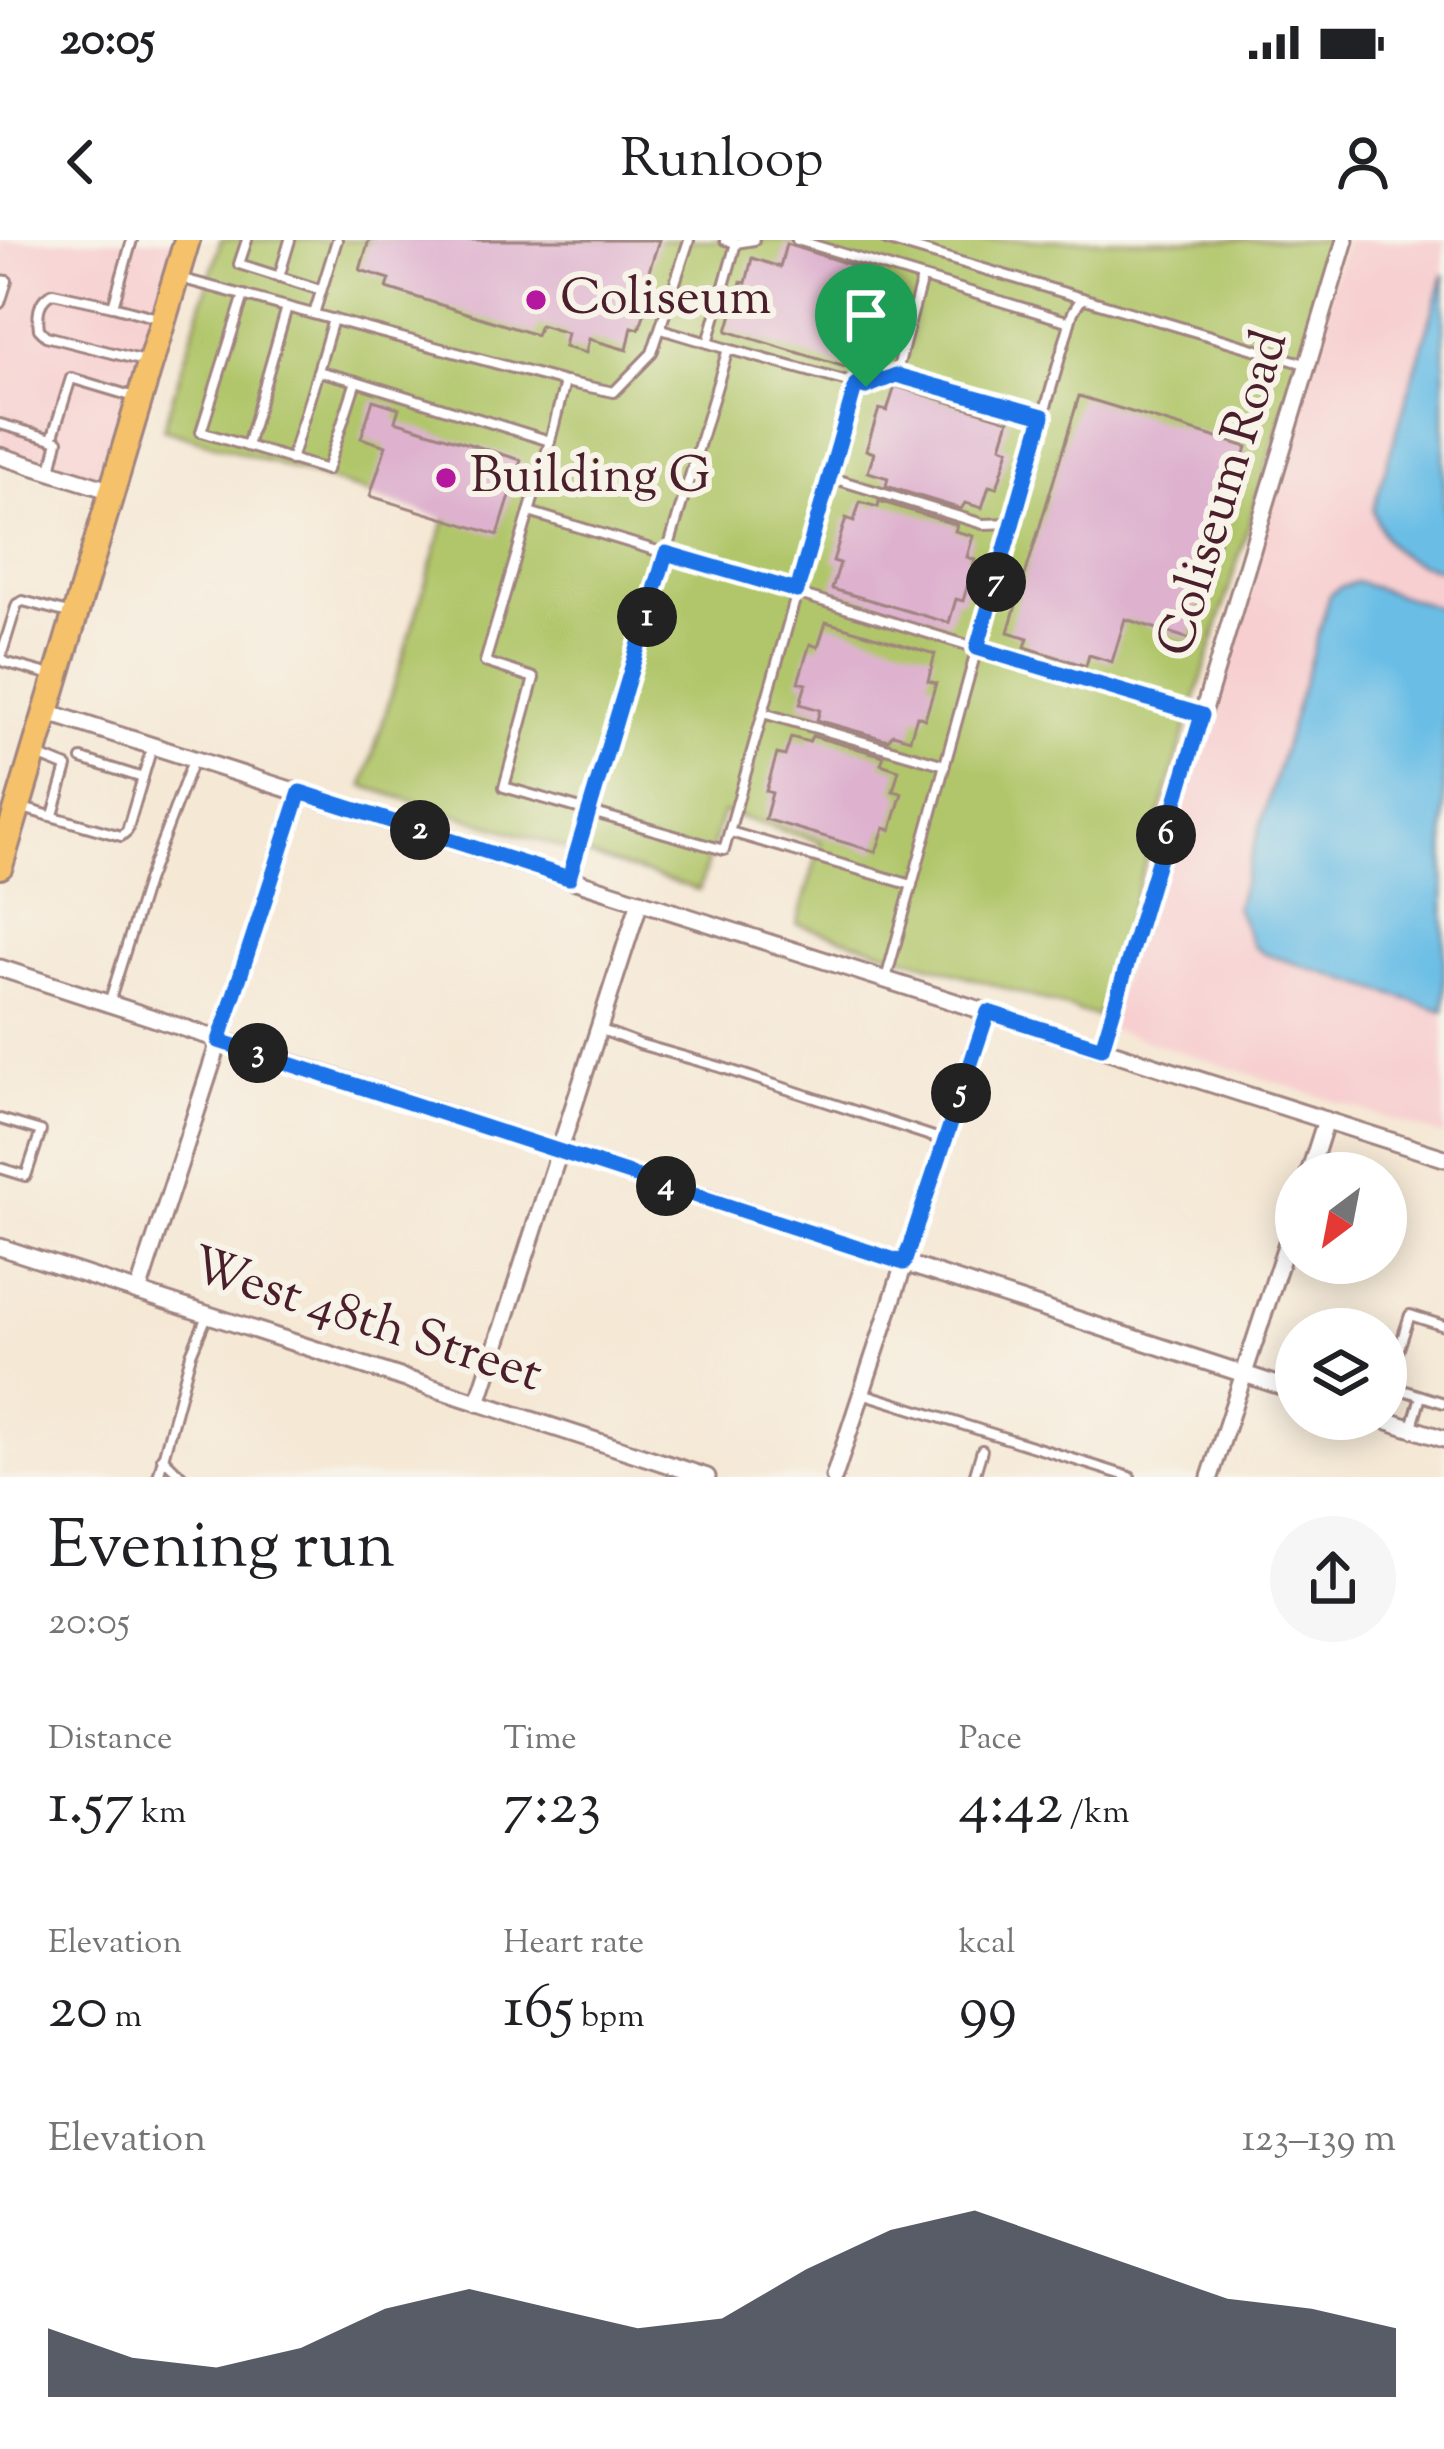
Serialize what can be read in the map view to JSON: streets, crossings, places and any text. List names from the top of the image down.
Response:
{
  "streets": {
    "street": ["Coliseum Road", "West 48th Street"]
  },
  "places": ["Coliseum", "Building G"],
  "north": "bottom left",
  "page": {
    "status": "20:05",
    "header": "Runloop",
    "pins": [
      "7",
      "1",
      "2",
      "6",
      "3",
      "5",
      "4"
    ],
    "heading": ["Evening run", "20:05"],
    "stats": [
      ["Distance", "1.57 km"],
      ["Time", "7:23"],
      ["Pace", "4:42 /km"],
      ["Elevation", "20 m"],
      ["Heart rate", "165 bpm"],
      ["kcal", "99"]
    ],
    "chart": ["Elevation", "123–139 m"]
  }
}
